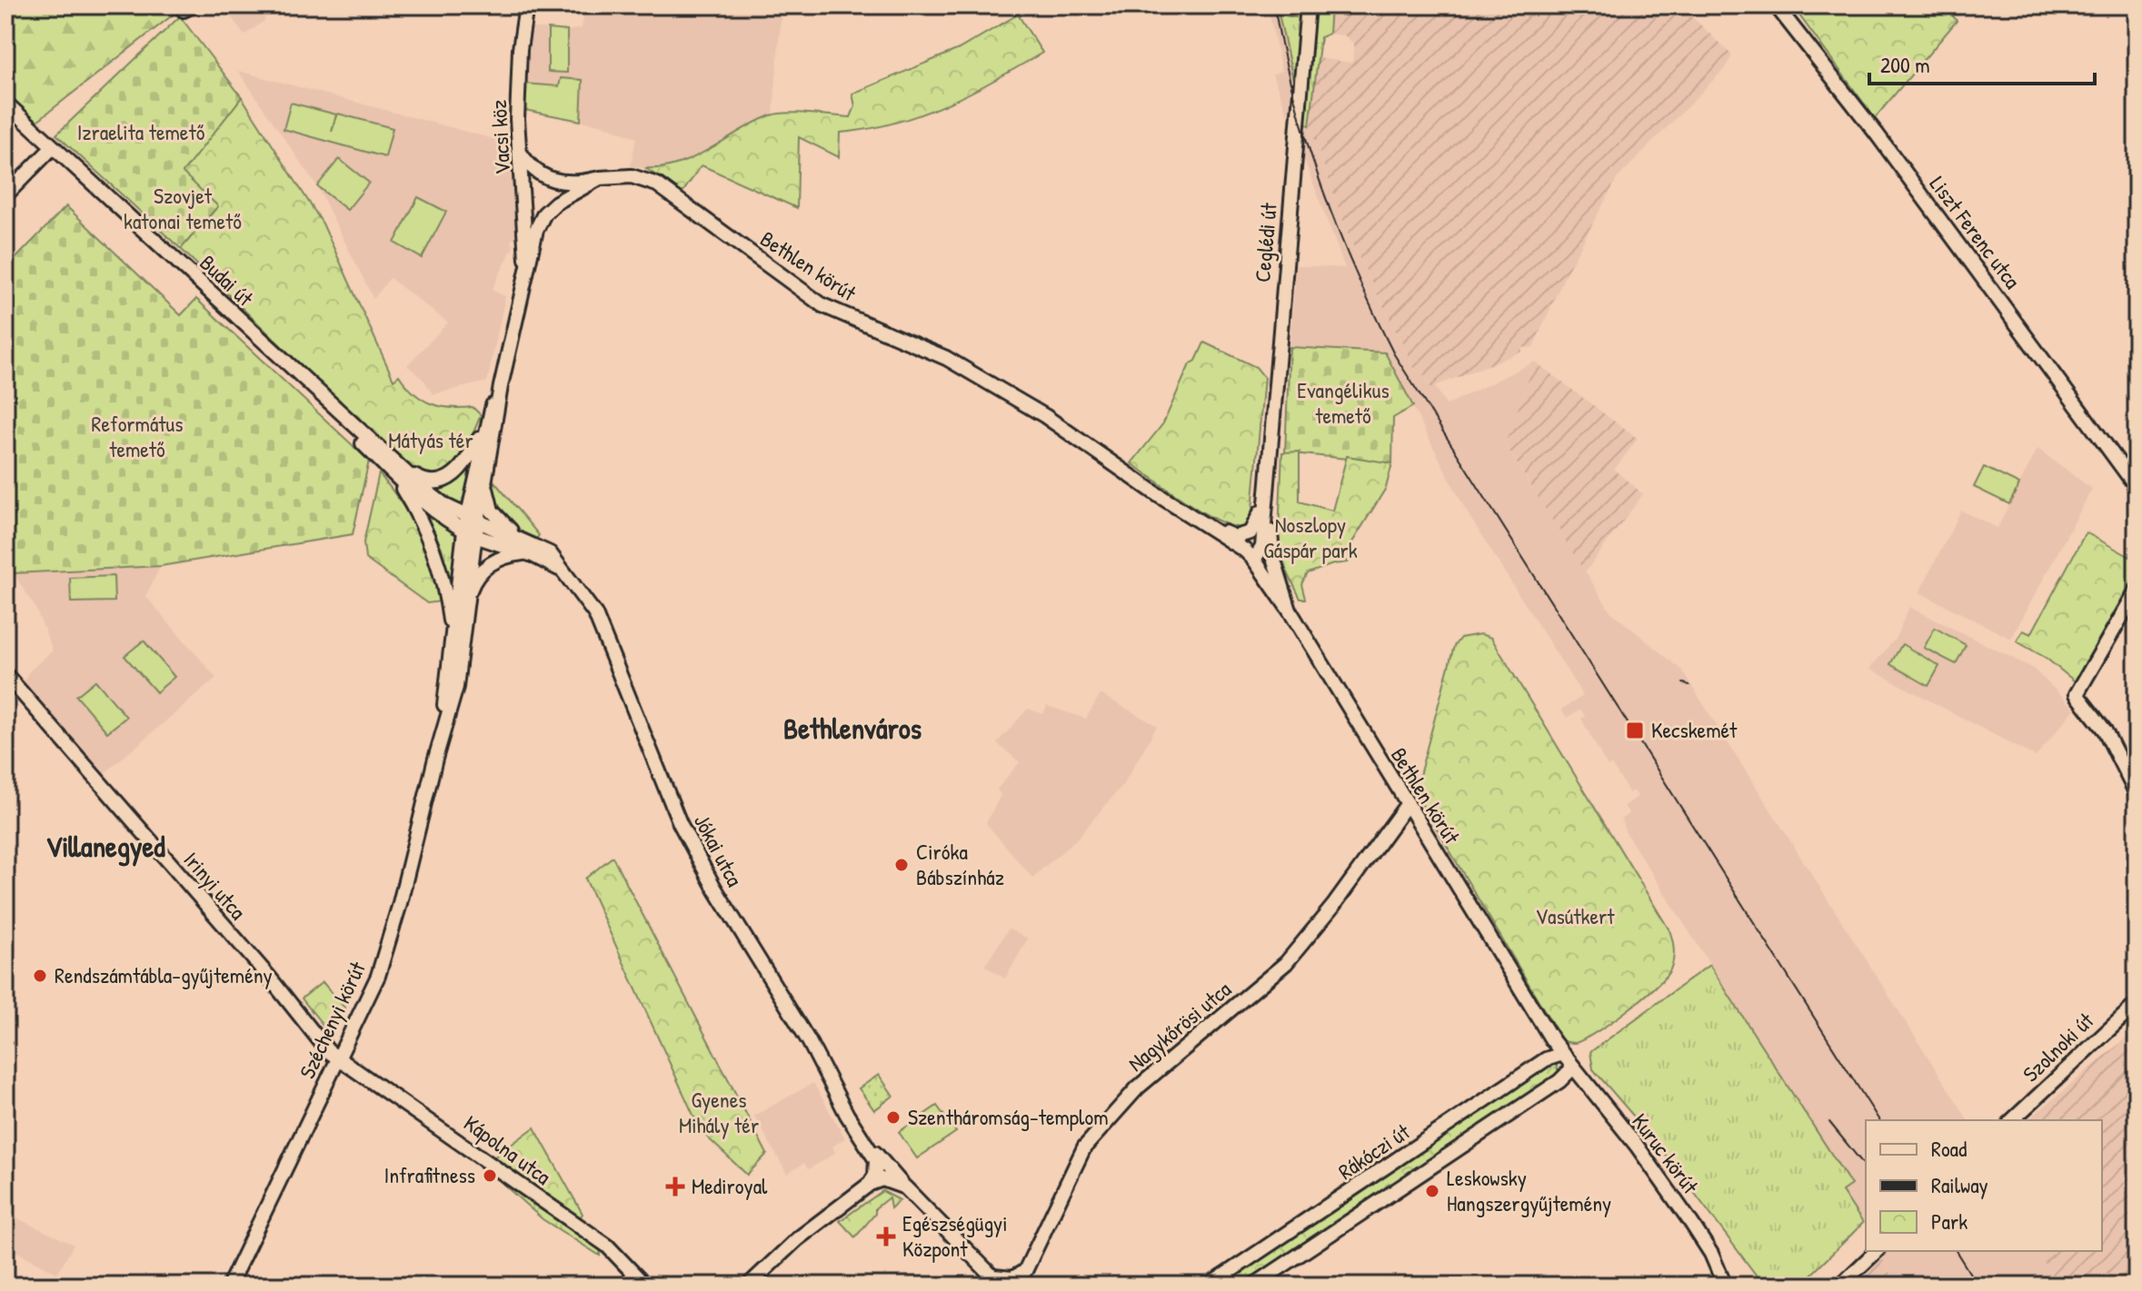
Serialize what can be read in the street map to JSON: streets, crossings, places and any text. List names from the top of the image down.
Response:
{
  "streets": {
    "street": [
      "Vacsi köz",
      "Liszt Ferenc utca",
      "Ceglédi út",
      "Bethlen körút",
      "Budai út",
      "Jókai utca",
      "Irinyi utca",
      "Széchenyi körút",
      "Nagykőrösi utca",
      "Szolnoki út",
      "Kápolna utca",
      "Rákóczi út",
      "Kuruc körút"
    ]
  },
  "crossings": [
    ["Vacsi köz", "Bethlen körút"],
    ["Bethlen körút", "Jókai utca"],
    ["Bethlen körút", "Nagykőrösi utca"],
    ["Bethlen körút", "Rákóczi út"],
    ["Bethlen körút", "Kuruc körút"],
    ["Budai út", "Jókai utca"],
    ["Jókai utca", "Széchenyi körút"],
    ["Irinyi utca", "Széchenyi körút"],
    ["Irinyi utca", "Kápolna utca"],
    ["Széchenyi körút", "Kápolna utca"],
    ["Rákóczi út", "Kuruc körút"]
  ],
  "districts": ["Bethlenváros", "Villanegyed"],
  "parks": [
    "Izraelita temető",
    "Szovjet katonai temető",
    "Evangélikus temető",
    "Református temető",
    "Mátyás tér",
    "Noszlopy Gáspár park",
    "Vasútkert",
    "Gyenes Mihály tér"
  ],
  "places": {
    "transit": ["Kecskemét"],
    "other": [
      "Ciróka Bábszínház",
      "Rendszámtábla-gyűjtemény",
      "Szentháromság-templom",
      "Infrafitness",
      "Leskowsky Hangszergyűjtemény"
    ],
    "health": ["Mediroyal", "Egészségügyi Központ"]
  },
  "legend": ["Road", "Railway", "Park"],
  "scale_bar": "200 m"
}
